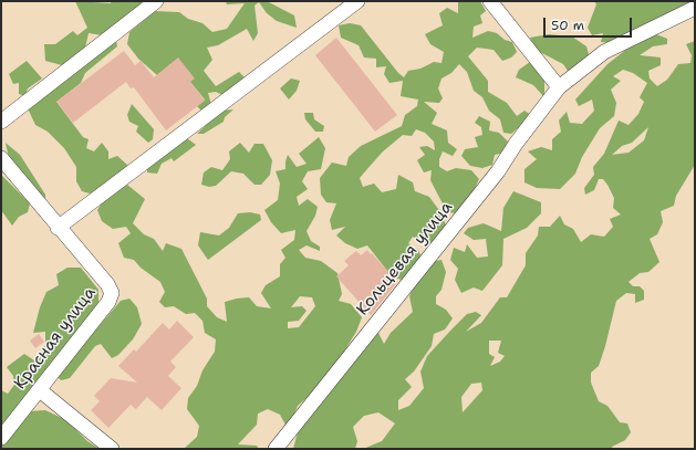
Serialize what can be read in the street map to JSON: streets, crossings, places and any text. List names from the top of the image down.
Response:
{
  "streets": {
    "street": ["Кольцевая улица", "Красная улица"]
  },
  "scale_bar": "50 m"
}
